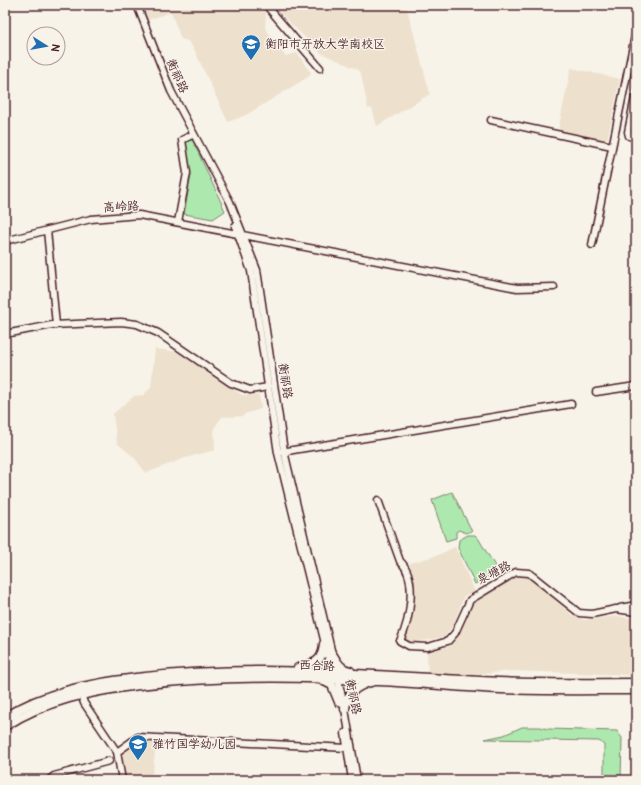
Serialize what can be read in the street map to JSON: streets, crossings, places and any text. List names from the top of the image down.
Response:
{
  "streets": {
    "main road": ["西合路"],
    "street": ["衡祁路", "高岭路", "泉塘路"]
  },
  "crossings": [
    ["衡祁路", "高岭路"],
    ["衡祁路", "西合路"]
  ],
  "places": {
    "school or university": ["衡阳市开放大学南校区", "雅竹国学幼儿园"]
  },
  "north": "right"
}
